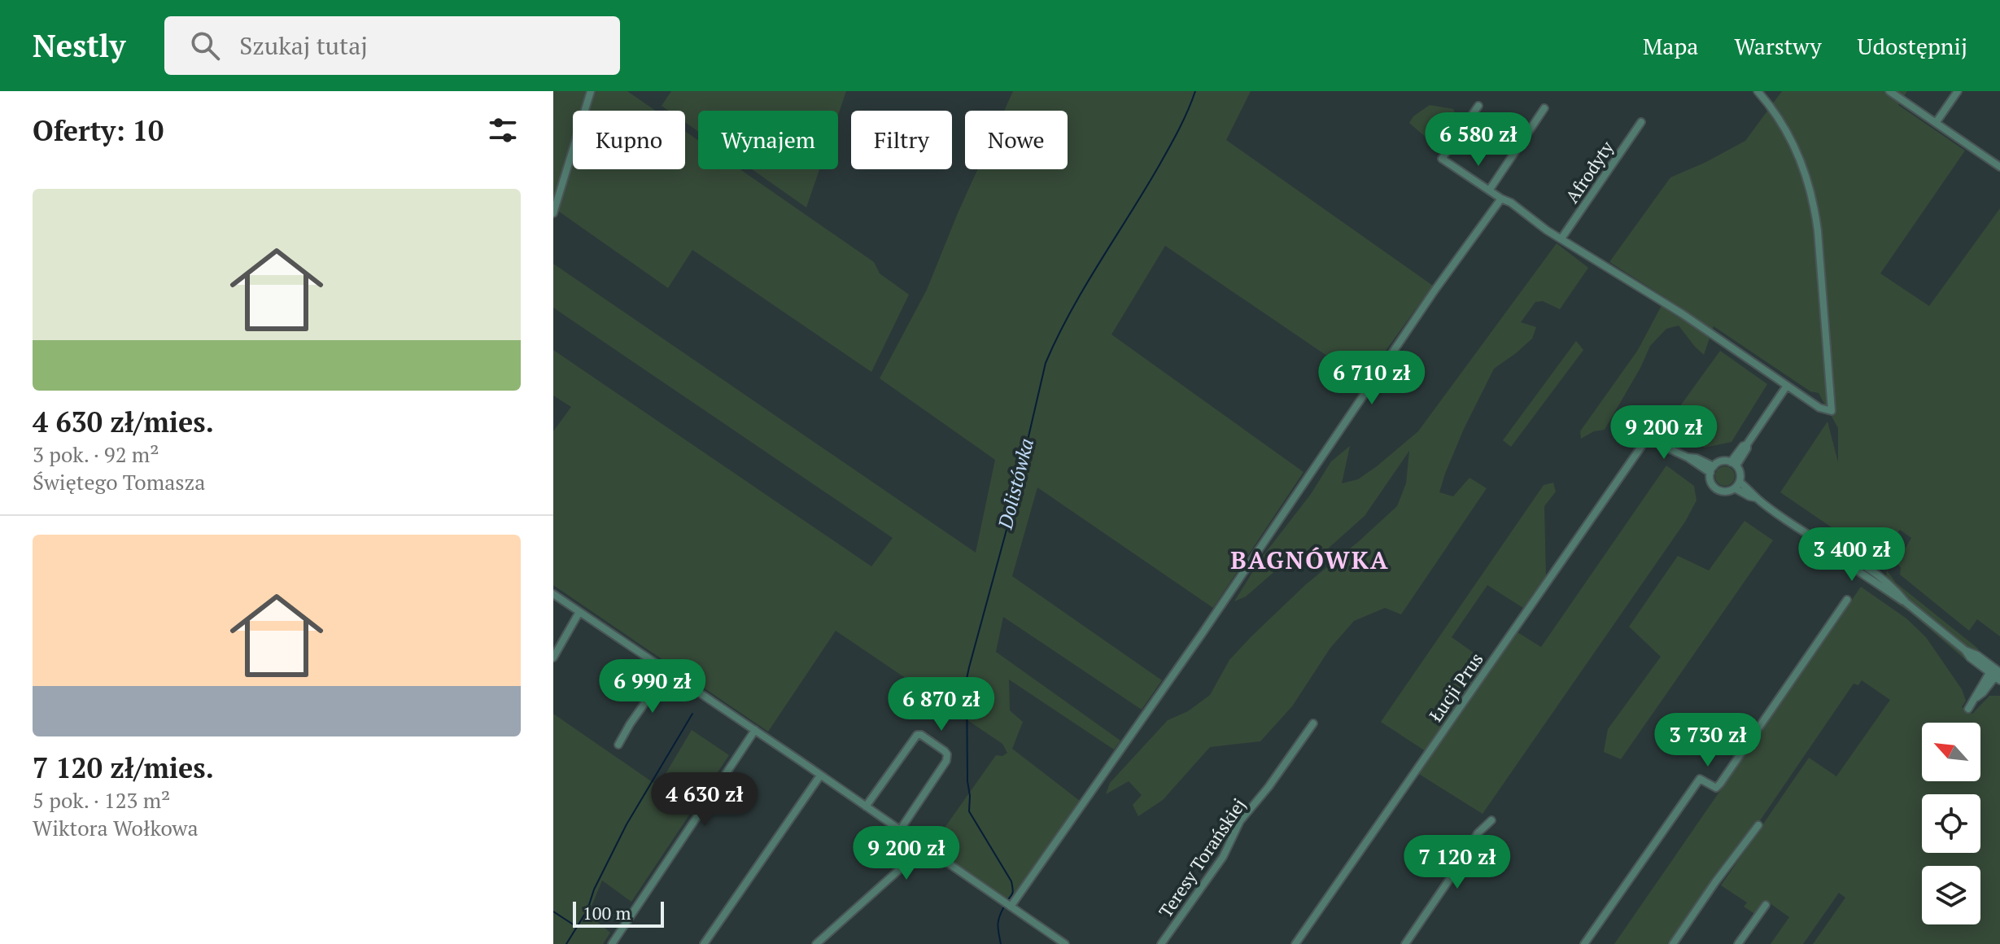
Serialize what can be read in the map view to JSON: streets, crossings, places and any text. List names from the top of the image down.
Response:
{
  "streets": {
    "street": ["Afrodyty", "Łucji Prus", "Teresy Torańskiej"]
  },
  "districts": ["BAGNÓWKA"],
  "water": ["Dolistówka"],
  "scale_bar": "100 m",
  "north": "top left",
  "page": {
    "header": "Nestly",
    "search": "Szukaj tutaj",
    "nav": ["Mapa", "Warstwy", "Udostępnij"],
    "heading": "Oferty: 10",
    "chip": [
      "Kupno",
      "Wynajem",
      "Filtry",
      "Nowe"
    ],
    "price": [
      "6 580 zł",
      "6 710 zł",
      "9 200 zł",
      "3 400 zł",
      "6 990 zł",
      "6 870 zł",
      "3 730 zł",
      "4 630 zł",
      "9 200 zł",
      "7 120 zł"
    ],
    "list": [
      {
        "name": "4 630 zł/mies.",
        "note": "3 pok. · 92 m² · Świętego Tomasza"
      },
      {
        "name": "7 120 zł/mies.",
        "note": "5 pok. · 123 m² · Wiktora Wołkowa"
      }
    ],
    "scale": "100 m"
  }
}
